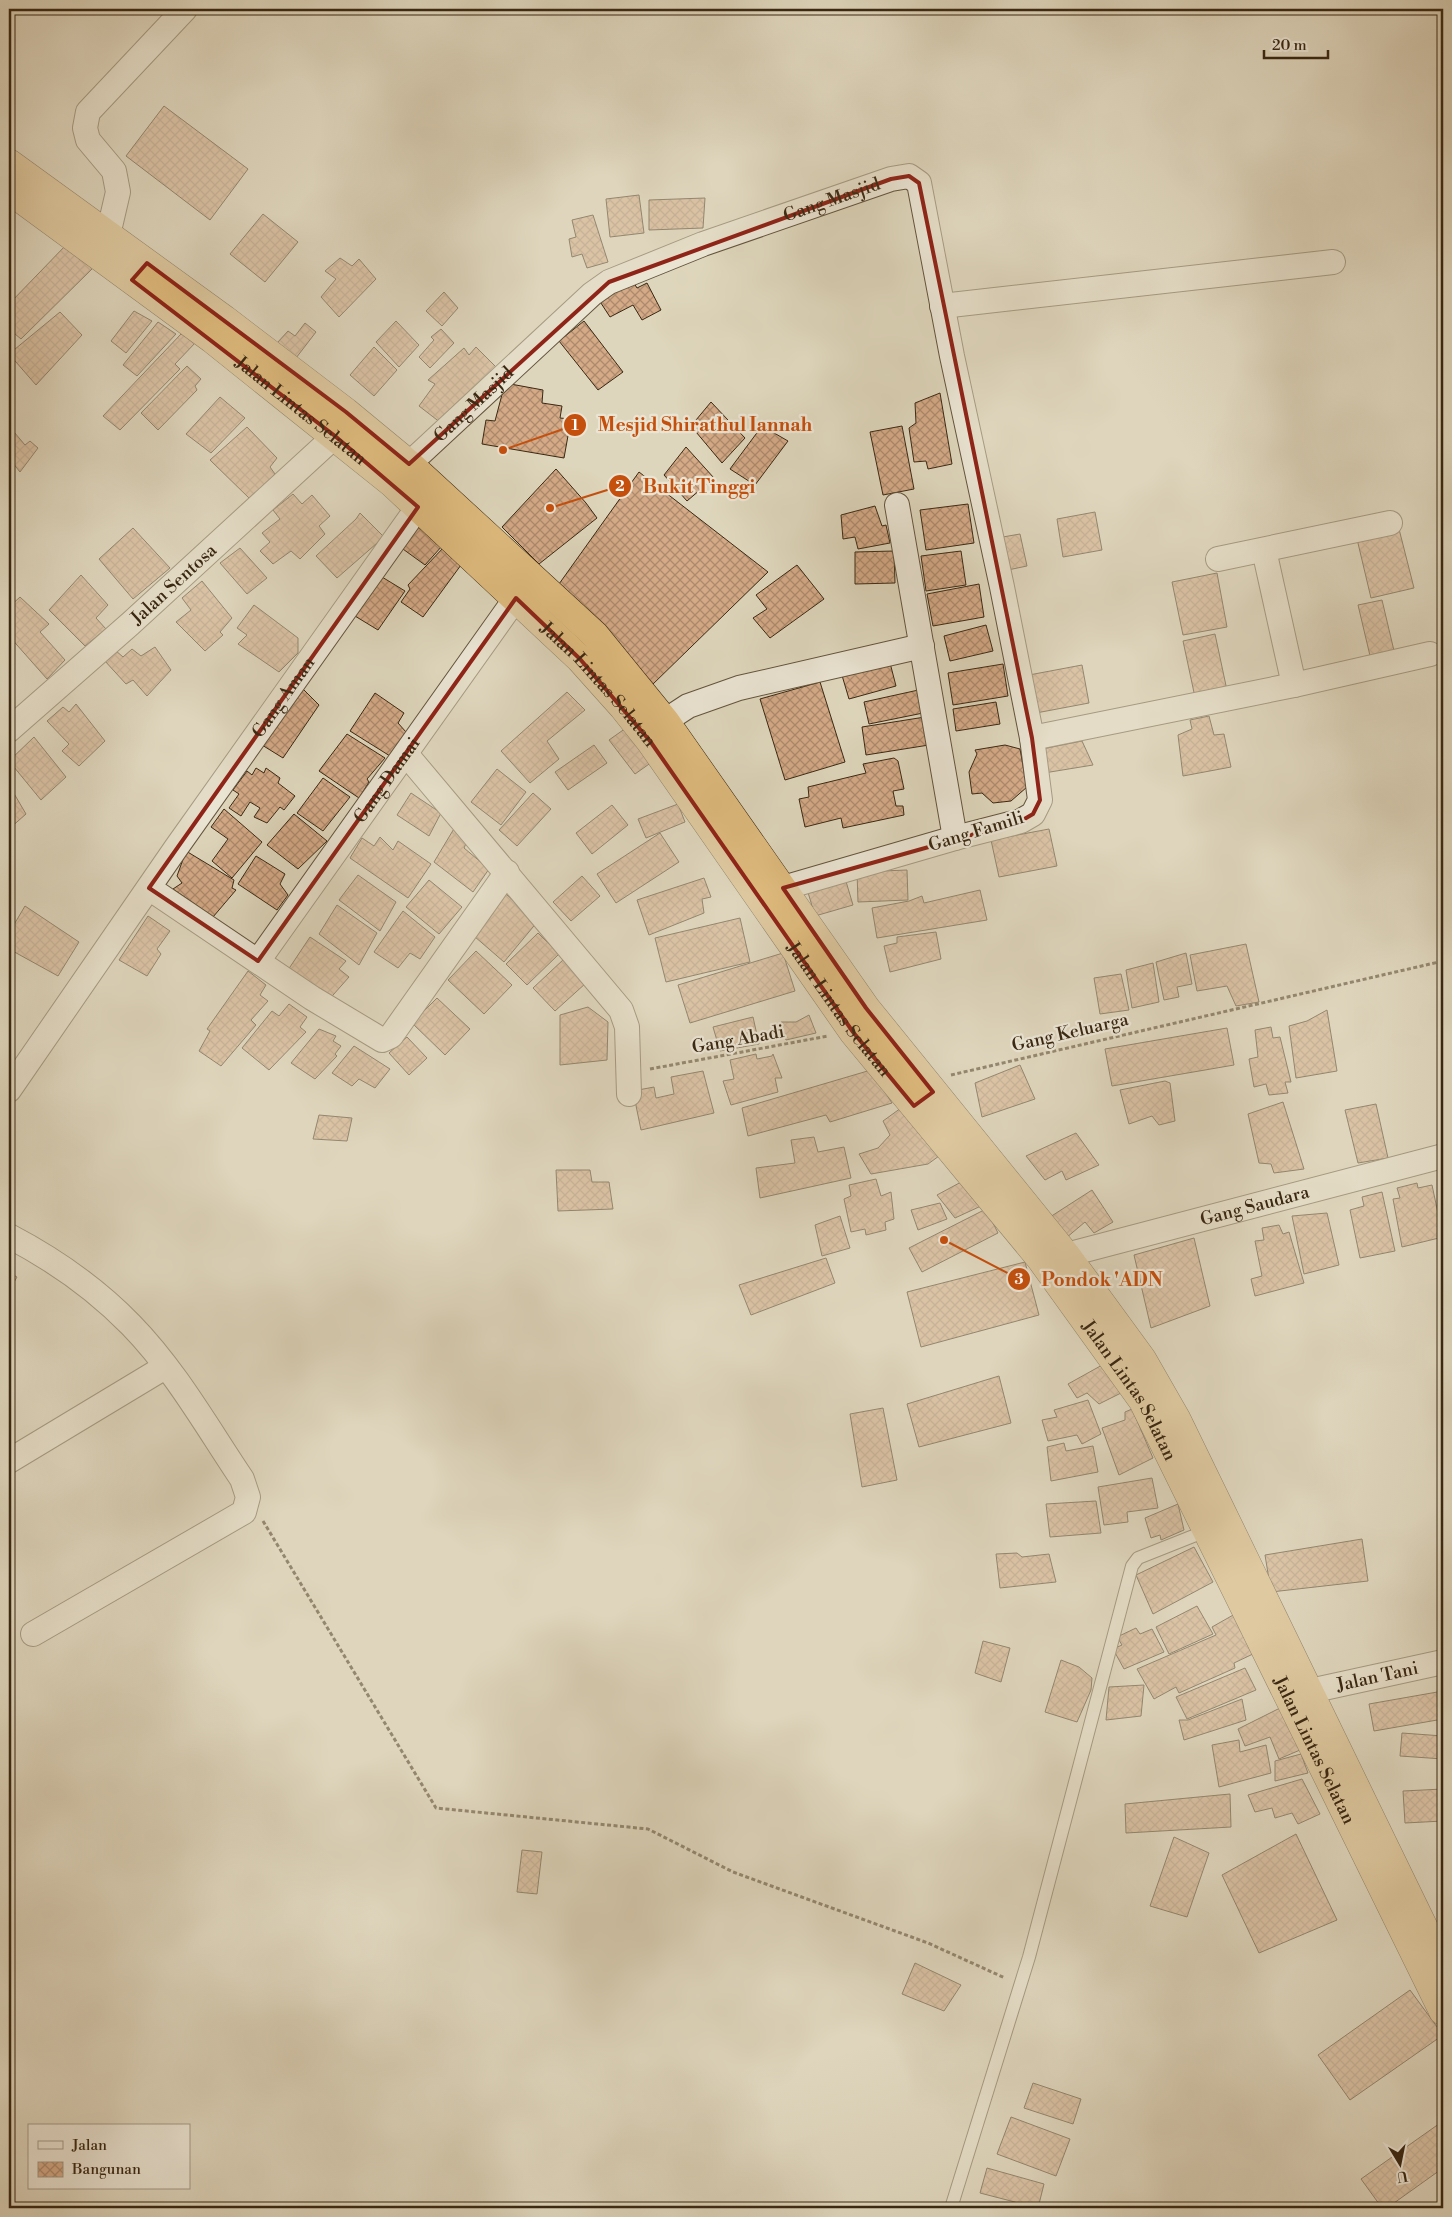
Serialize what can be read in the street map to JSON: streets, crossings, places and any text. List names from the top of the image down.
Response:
{
  "streets": {
    "highway": ["Jalan Lintas Selatan"],
    "street": [
      "Gang Masjid",
      "Jalan Sentosa",
      "Gang Aman",
      "Gang Damai",
      "Gang Famili",
      "Gang Saudara",
      "Jalan Tani"
    ],
    "path": ["Gang Keluarga", "Gang Abadi"]
  },
  "crossings": [
    ["Gang Masjid", "Jalan Lintas Selatan"],
    ["Gang Masjid", "Gang Famili"],
    ["Jalan Lintas Selatan", "Jalan Sentosa"],
    ["Jalan Lintas Selatan", "Gang Aman"],
    ["Jalan Lintas Selatan", "Gang Damai"],
    ["Jalan Lintas Selatan", "Gang Famili"],
    ["Jalan Lintas Selatan", "Gang Keluarga"],
    ["Jalan Lintas Selatan", "Gang Abadi"],
    ["Jalan Lintas Selatan", "Gang Saudara"],
    ["Jalan Lintas Selatan", "Jalan Tani"]
  ],
  "places": ["Mesjid Shirathul Iannah", "Bukit Tinggi", "Pondok 'ADN"],
  "legend": ["Jalan", "Bangunan"],
  "scale_bar": "20 m",
  "north": "bottom"
}
